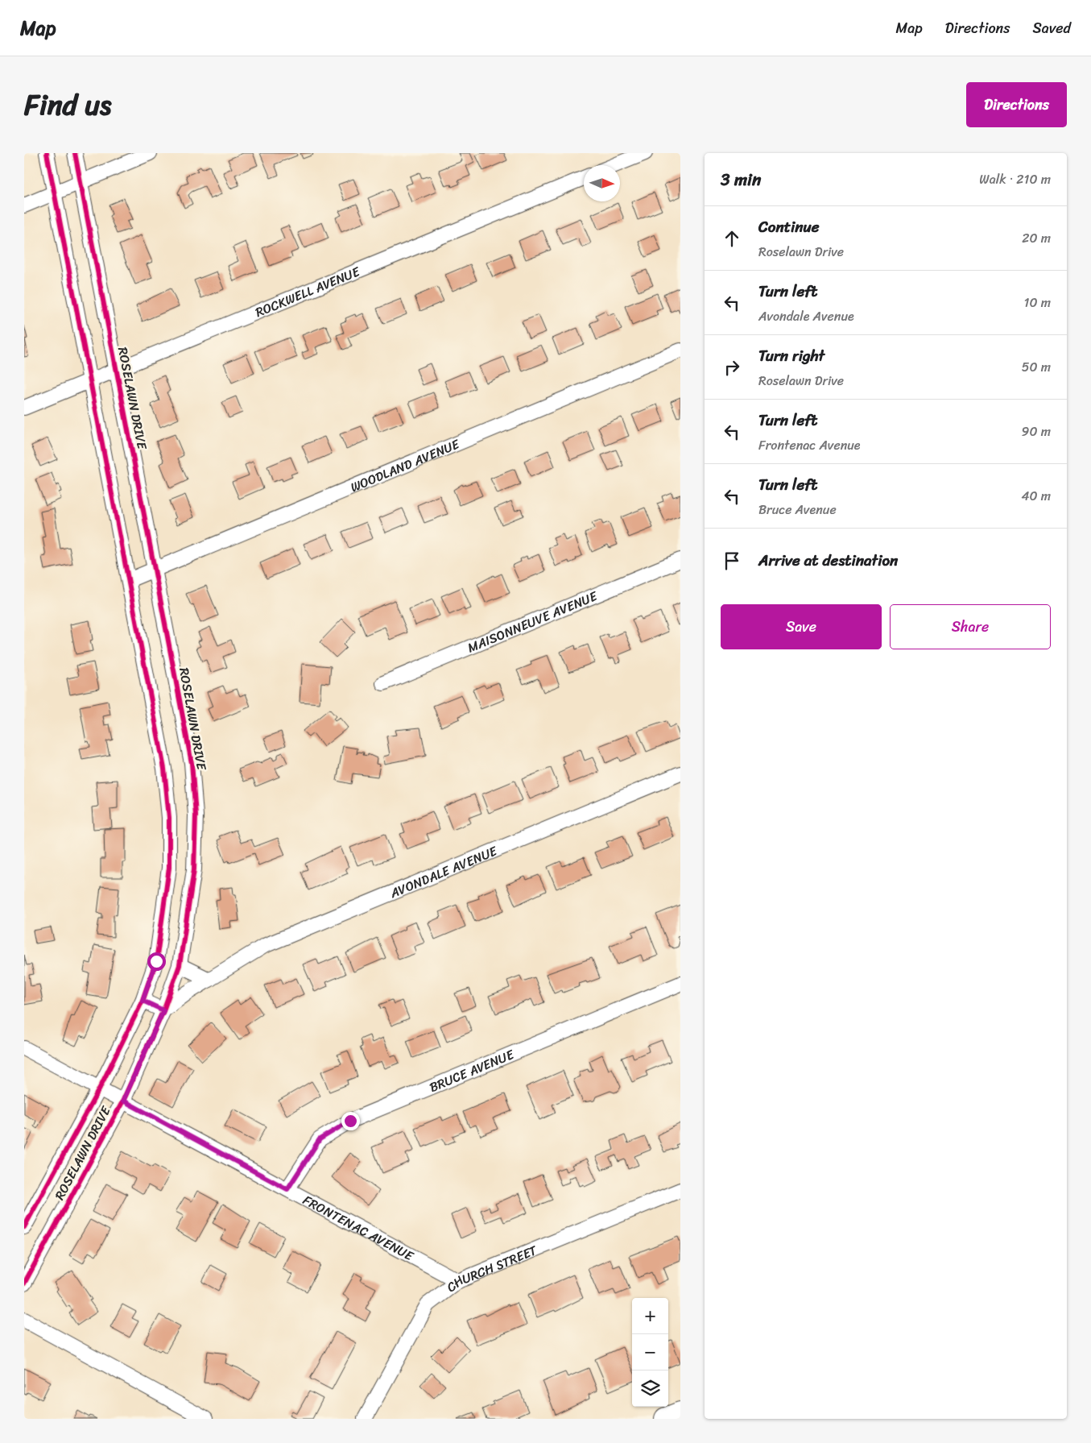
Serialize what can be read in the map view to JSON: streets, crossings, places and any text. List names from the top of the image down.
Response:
{
  "streets": {
    "street": [
      "ROCKWELL AVENUE",
      "ROSELAWN DRIVE",
      "WOODLAND AVENUE",
      "MAISONNEUVE AVENUE",
      "AVONDALE AVENUE",
      "BRUCE AVENUE",
      "FRONTENAC AVENUE",
      "CHURCH STREET"
    ]
  },
  "crossings": [
    ["ROCKWELL AVENUE", "ROSELAWN DRIVE"],
    ["ROSELAWN DRIVE", "WOODLAND AVENUE"],
    ["ROSELAWN DRIVE", "AVONDALE AVENUE"],
    ["ROSELAWN DRIVE", "FRONTENAC AVENUE"],
    ["BRUCE AVENUE", "FRONTENAC AVENUE"],
    ["FRONTENAC AVENUE", "CHURCH STREET"]
  ],
  "north": "right",
  "page": {
    "header": "Map",
    "nav": ["Map", "Directions", "Saved"],
    "title": "Find us",
    "buttons": [
      "Directions",
      ["Save", "Share"]
    ],
    "heading": ["3 min", "Walk · 210 m"],
    "list": [
      ["Continue", "Roselawn Drive", "20 m"],
      ["Turn left", "Avondale Avenue", "10 m"],
      ["Turn right", "Roselawn Drive", "50 m"],
      ["Turn left", "Frontenac Avenue", "90 m"],
      ["Turn left", "Bruce Avenue", "40 m"],
      "Arrive at destination"
    ],
    "map_buttons": ["+", "−"]
  }
}
